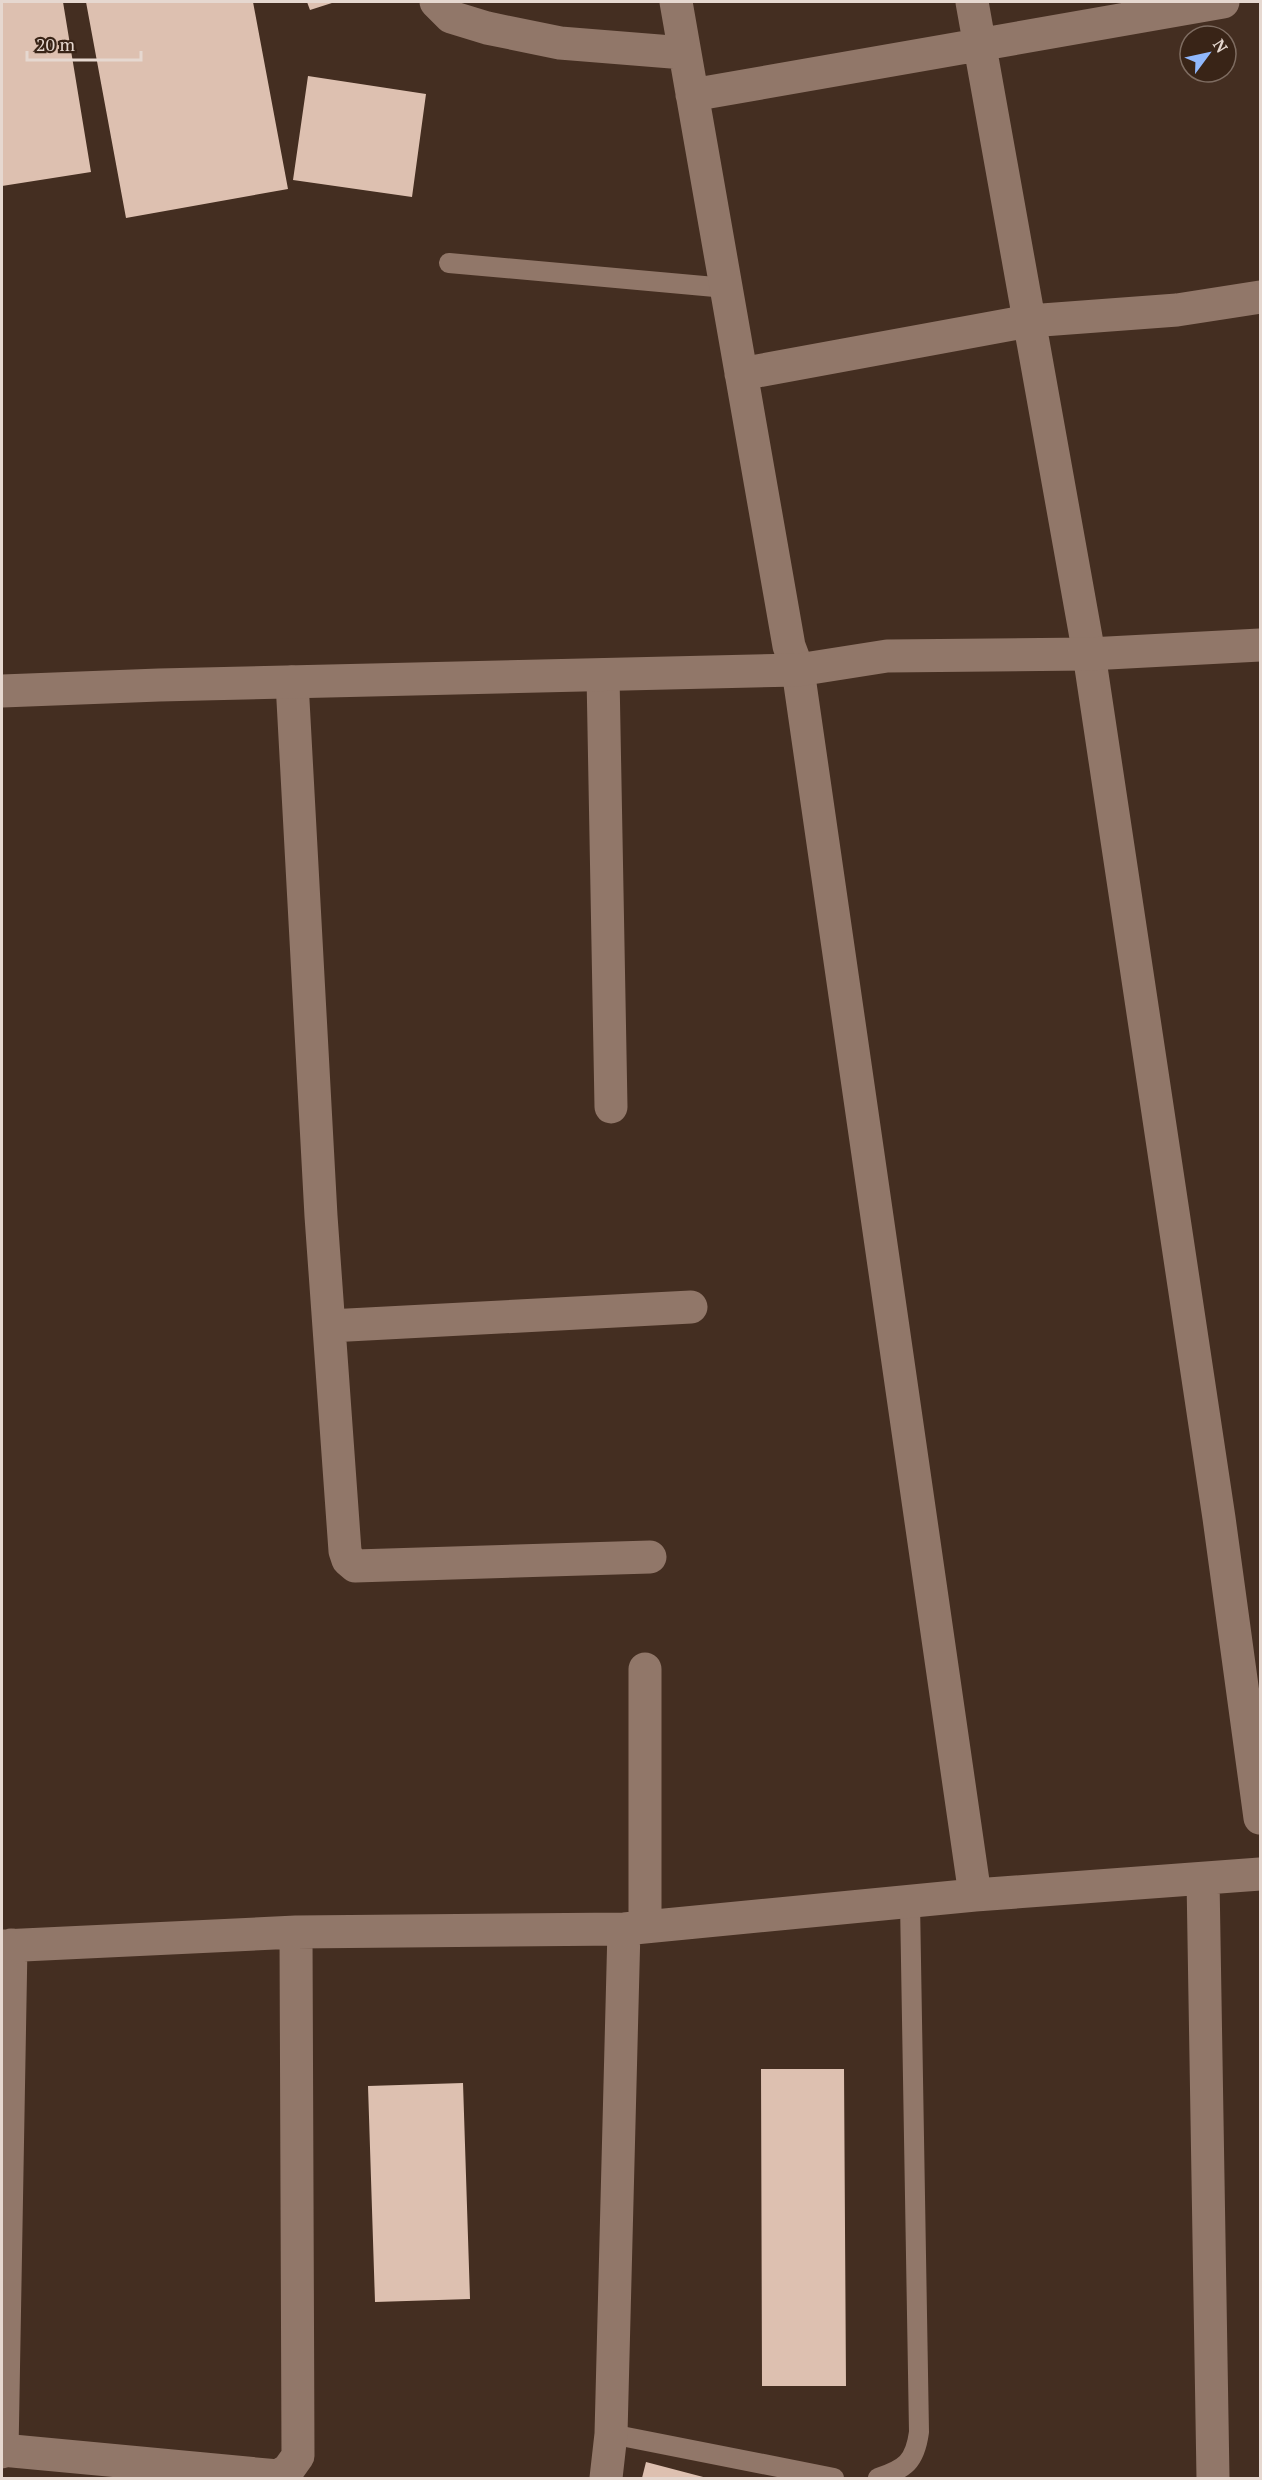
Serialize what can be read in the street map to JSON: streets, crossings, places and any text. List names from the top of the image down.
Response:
{
  "scale_bar": "20 m",
  "north": "top right"
}
